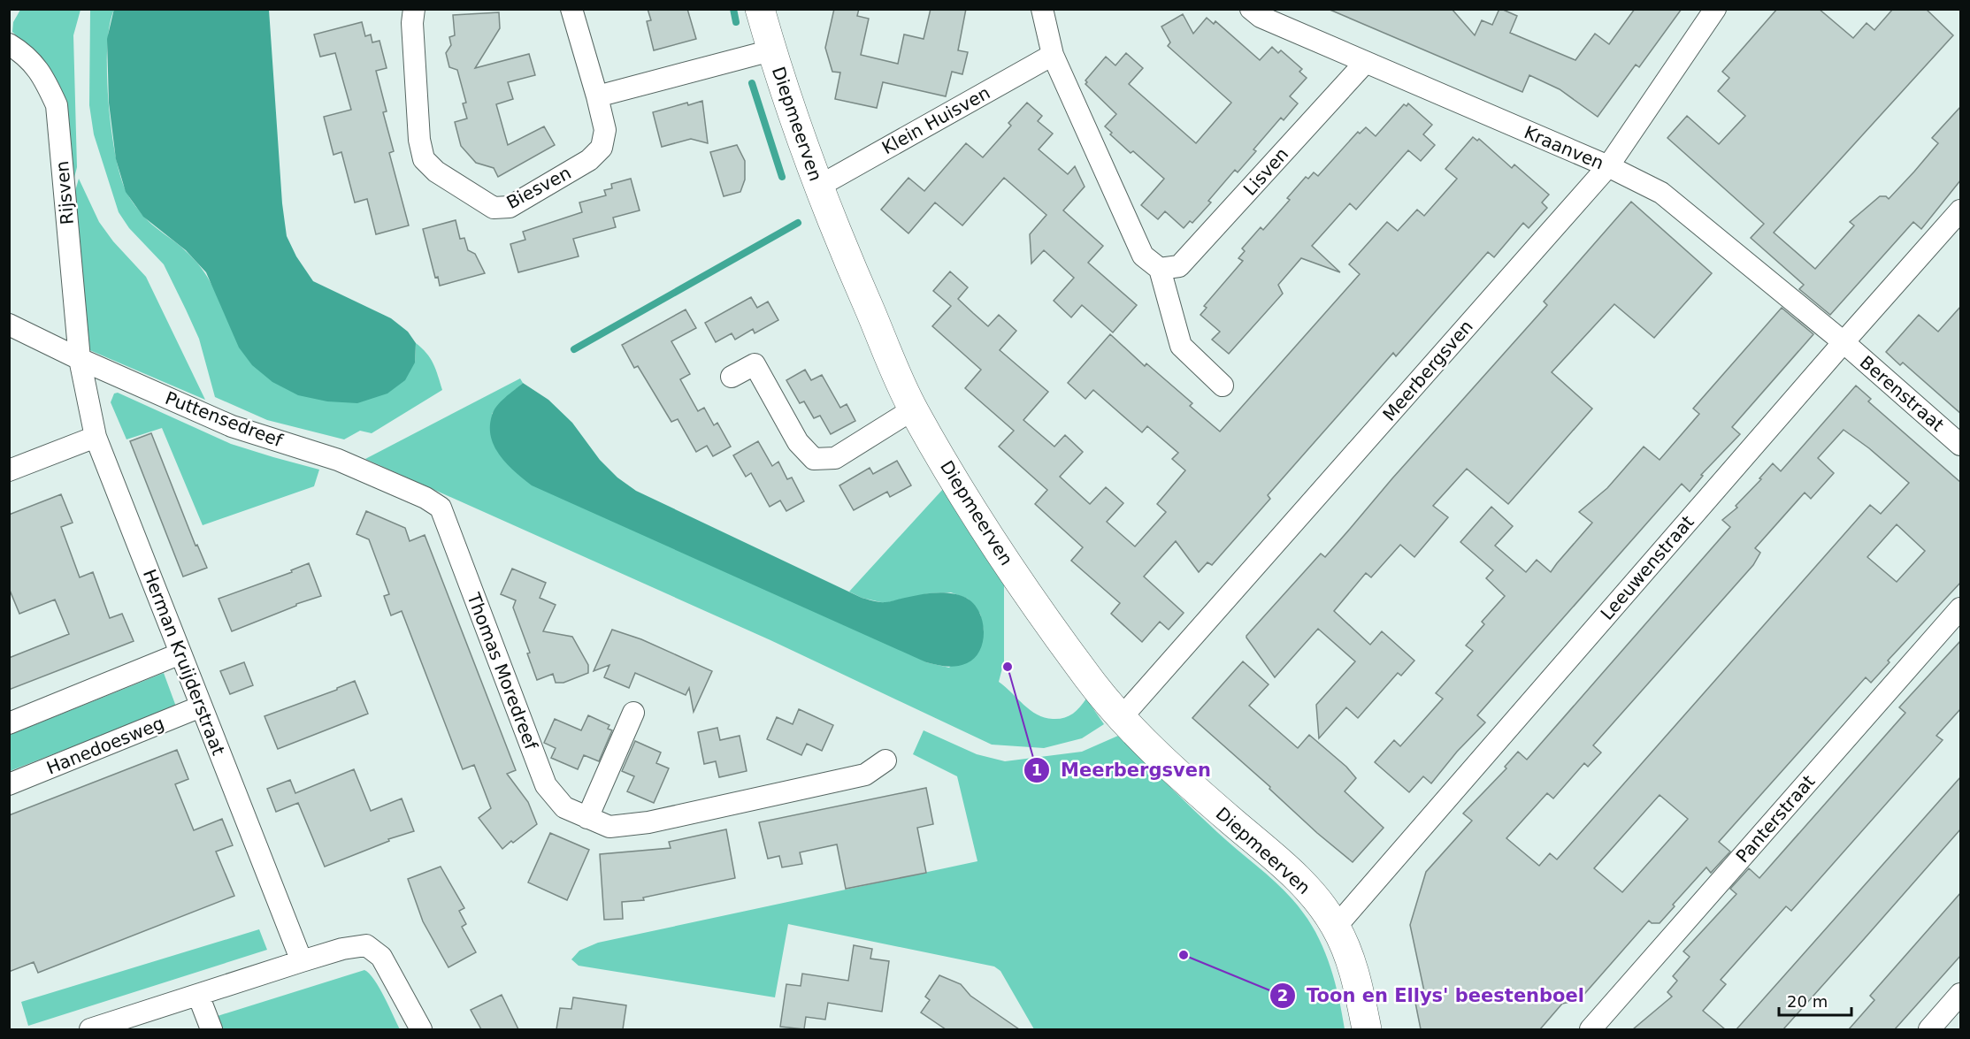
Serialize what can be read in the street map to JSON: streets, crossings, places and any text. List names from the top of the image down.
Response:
{
  "streets": {
    "street": [
      "Klein Huisven",
      "Diepmeerven",
      "Kraanven",
      "Lisven",
      "Biesven",
      "Rijsven",
      "Meerbergsven",
      "Berenstraat",
      "Puttensedreef",
      "Leeuwenstraat",
      "Herman Kruijderstraat",
      "Thomas Moredreef",
      "Hanedoesweg",
      "Panterstraat"
    ]
  },
  "crossings": [
    ["Klein Huisven", "Diepmeerven"],
    ["Diepmeerven", "Meerbergsven"],
    ["Diepmeerven", "Leeuwenstraat"],
    ["Kraanven", "Lisven"],
    ["Kraanven", "Meerbergsven"],
    ["Kraanven", "Berenstraat"],
    ["Kraanven", "Leeuwenstraat"],
    ["Rijsven", "Puttensedreef"],
    ["Rijsven", "Herman Kruijderstraat"],
    ["Berenstraat", "Leeuwenstraat"],
    ["Puttensedreef", "Herman Kruijderstraat"],
    ["Puttensedreef", "Thomas Moredreef"],
    ["Herman Kruijderstraat", "Hanedoesweg"]
  ],
  "places": ["Meerbergsven", "Toon en Ellys' beestenboel"],
  "scale_bar": "20 m"
}
